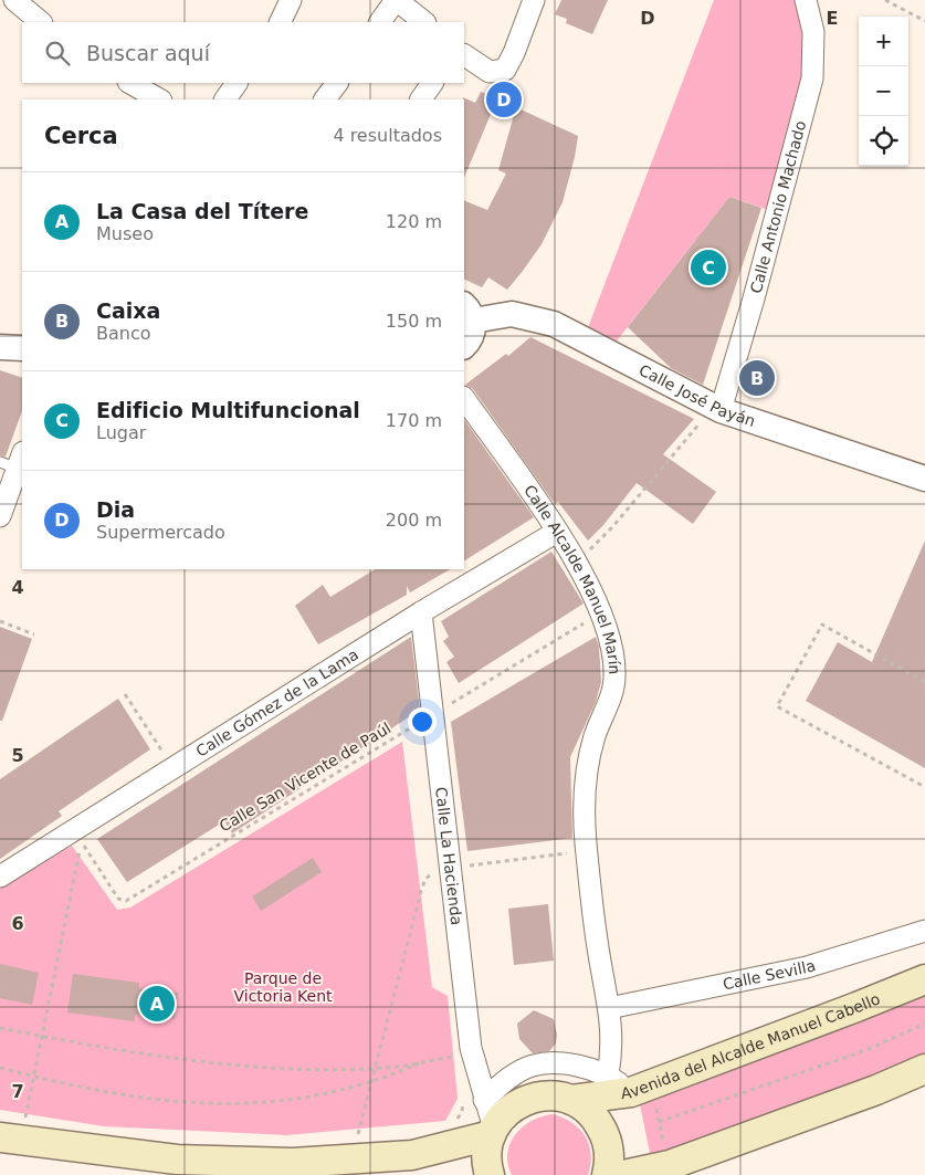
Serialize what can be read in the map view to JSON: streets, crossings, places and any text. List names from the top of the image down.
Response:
{
  "streets": {
    "main road": ["Avenida del Alcalde Manuel Cabello"],
    "street": [
      "Calle Antonio Machado",
      "Calle José Payán",
      "Calle Alcalde Manuel Marín",
      "Calle Gómez de la Lama",
      "Calle La Hacienda",
      "Calle Sevilla"
    ],
    "path": ["Calle San Vicente de Paúl"]
  },
  "crossings": [
    ["Calle Antonio Machado", "Calle José Payán"],
    ["Calle Alcalde Manuel Marín", "Calle Gómez de la Lama"],
    ["Calle Alcalde Manuel Marín", "Calle San Vicente de Paúl"],
    ["Calle Alcalde Manuel Marín", "Calle Sevilla"],
    ["Calle Gómez de la Lama", "Calle La Hacienda"],
    ["Calle San Vicente de Paúl", "Calle La Hacienda"],
    ["Calle La Hacienda", "Avenida del Alcalde Manuel Cabello"]
  ],
  "parks": ["Parque de Victoria Kent"],
  "page": {
    "map_buttons": ["+", "−"],
    "search": "Buscar aquí",
    "pins": [
      "D",
      "C",
      "B",
      "A"
    ],
    "heading": ["Cerca", "4 resultados"],
    "list": [
      {
        "mark": "A",
        "name": "La Casa del Títere",
        "note": "Museo",
        "value": "120 m"
      },
      {
        "mark": "B",
        "name": "Caixa",
        "note": "Banco",
        "value": "150 m"
      },
      {
        "mark": "C",
        "name": "Edificio Multifuncional",
        "note": "Lugar",
        "value": "170 m"
      },
      {
        "mark": "D",
        "name": "Dia",
        "note": "Supermercado",
        "value": "200 m"
      }
    ]
  },
  "grid": {
    "columns": ["D", "E"],
    "rows": [
      "4",
      "5",
      "6",
      "7"
    ]
  }
}
